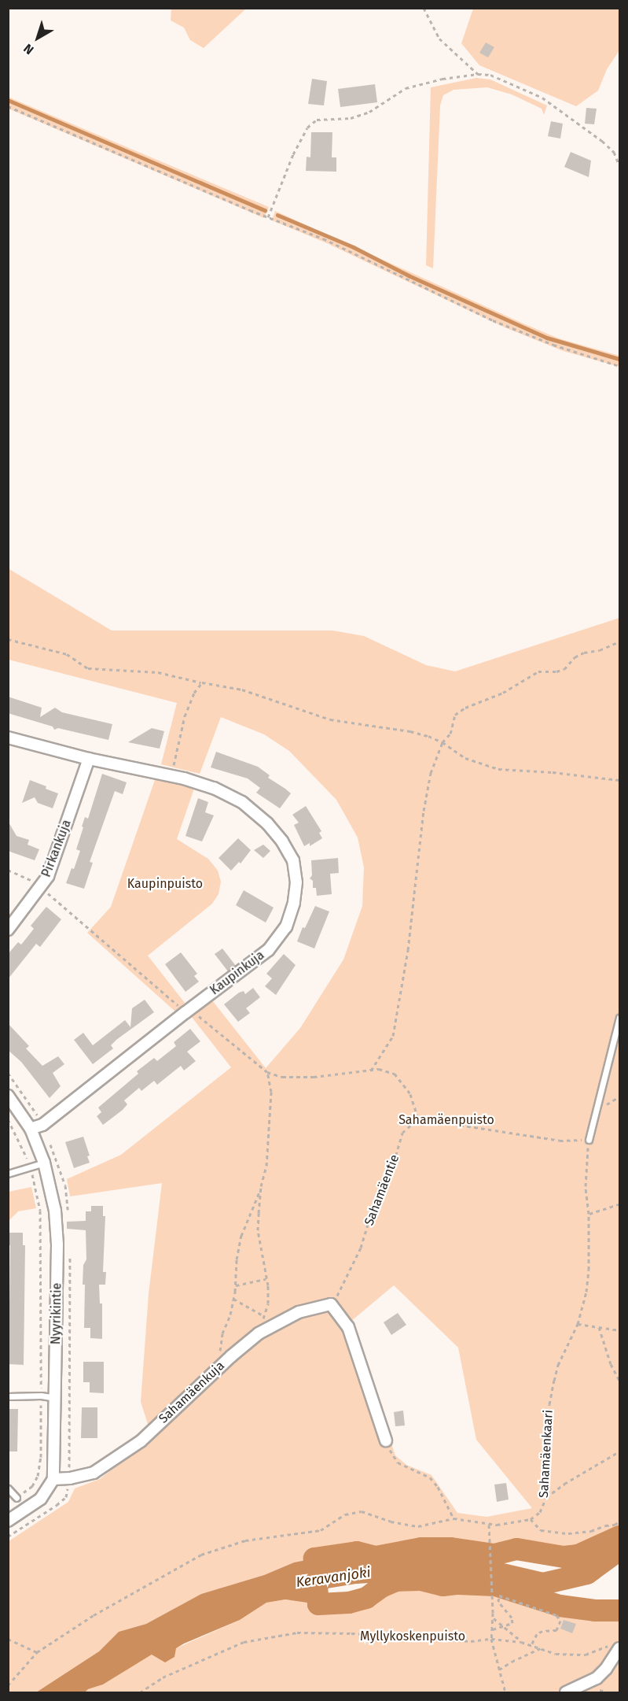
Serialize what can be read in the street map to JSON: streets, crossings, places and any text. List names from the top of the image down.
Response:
{
  "streets": {
    "street": [
      "Pirkankuja",
      "Kaupinkuja",
      "Nyyrikintie",
      "Sahamäenkuja"
    ],
    "path": ["Sahamäentie", "Sahamäenkaari"]
  },
  "crossings": [
    ["Pirkankuja", "Kaupinkuja"],
    ["Kaupinkuja", "Nyyrikintie"],
    ["Sahamäentie", "Sahamäenkuja"],
    ["Nyyrikintie", "Sahamäenkuja"]
  ],
  "water": ["Keravanjoki"],
  "parks": ["Kaupinpuisto", "Sahamäenpuisto", "Myllykoskenpuisto"],
  "north": "bottom left"
}
